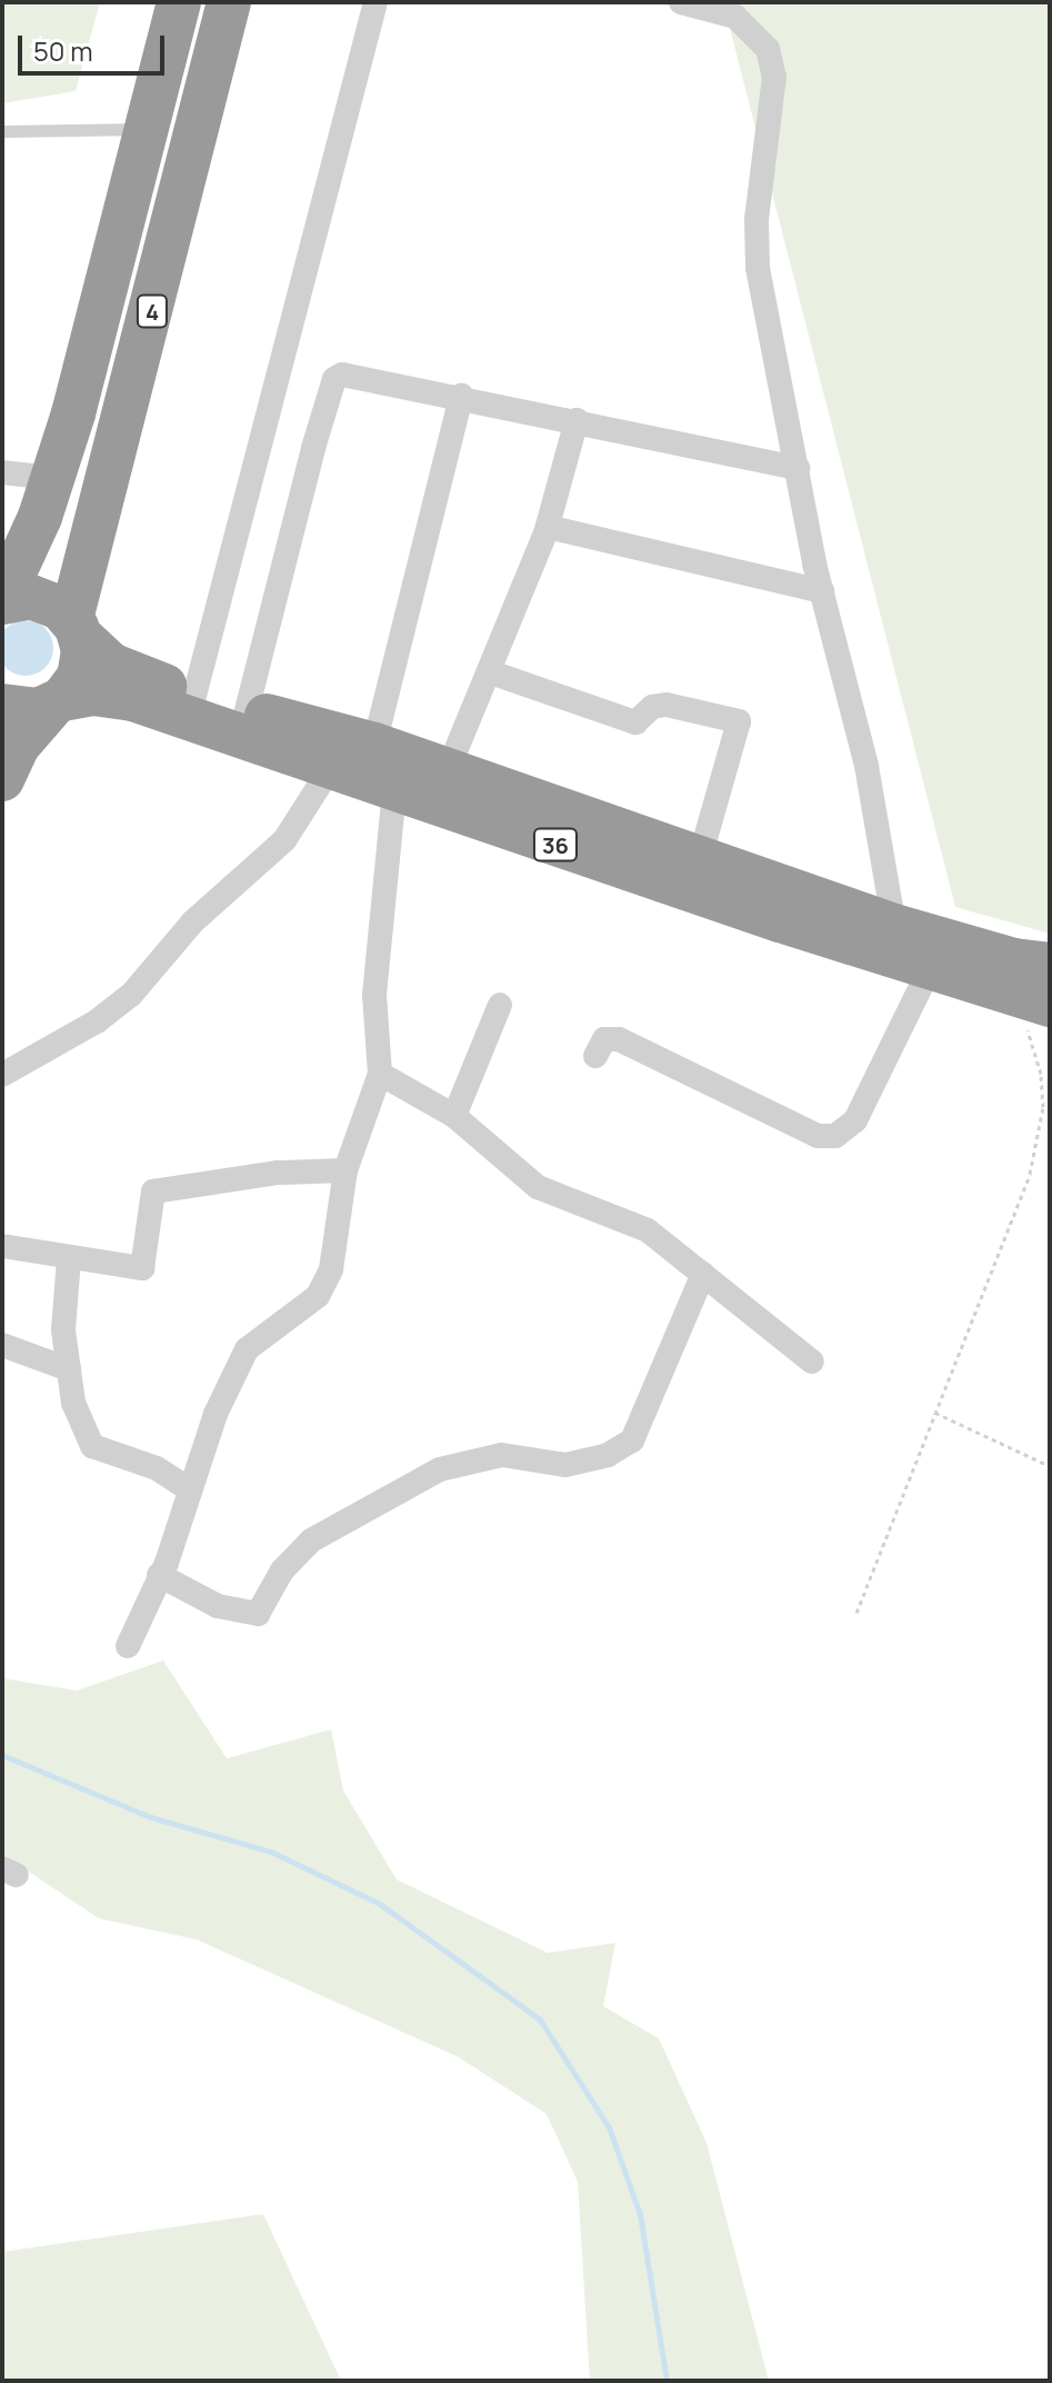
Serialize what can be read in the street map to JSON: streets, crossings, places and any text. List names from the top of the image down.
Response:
{
  "streets": {
    "highway": ["4", "36"]
  },
  "crossings": [
    ["4", "36"]
  ],
  "scale_bar": "50 m"
}
